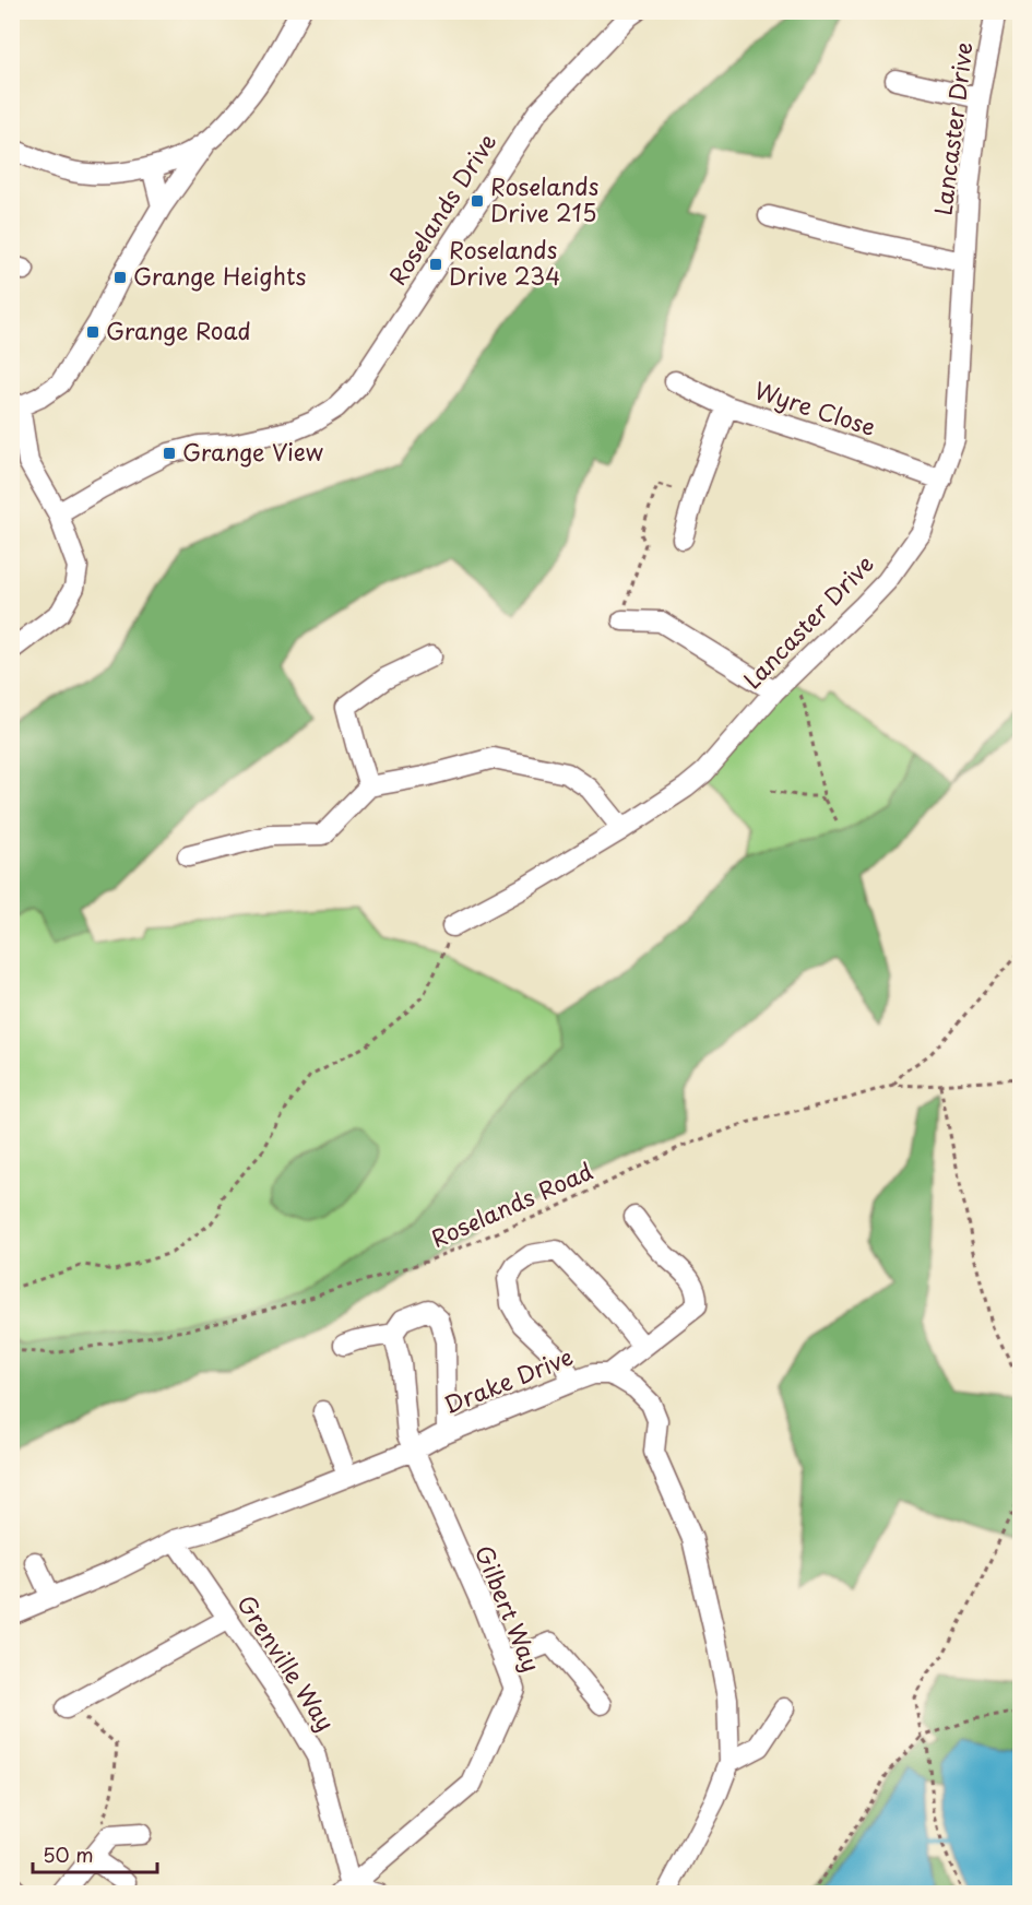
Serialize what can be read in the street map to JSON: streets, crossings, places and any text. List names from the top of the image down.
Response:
{
  "streets": {
    "street": [
      "Lancaster Drive",
      "Roselands Drive",
      "Wyre Close",
      "Drake Drive",
      "Gilbert Way",
      "Grenville Way"
    ],
    "path": ["Roselands Road"]
  },
  "crossings": [
    ["Lancaster Drive", "Wyre Close"],
    ["Drake Drive", "Gilbert Way"],
    ["Drake Drive", "Grenville Way"],
    ["Gilbert Way", "Grenville Way"]
  ],
  "places": {
    "transit": [
      "Roselands Drive 215",
      "Roselands Drive 234",
      "Grange Heights",
      "Grange Road",
      "Grange View"
    ]
  },
  "scale_bar": "50 m"
}
